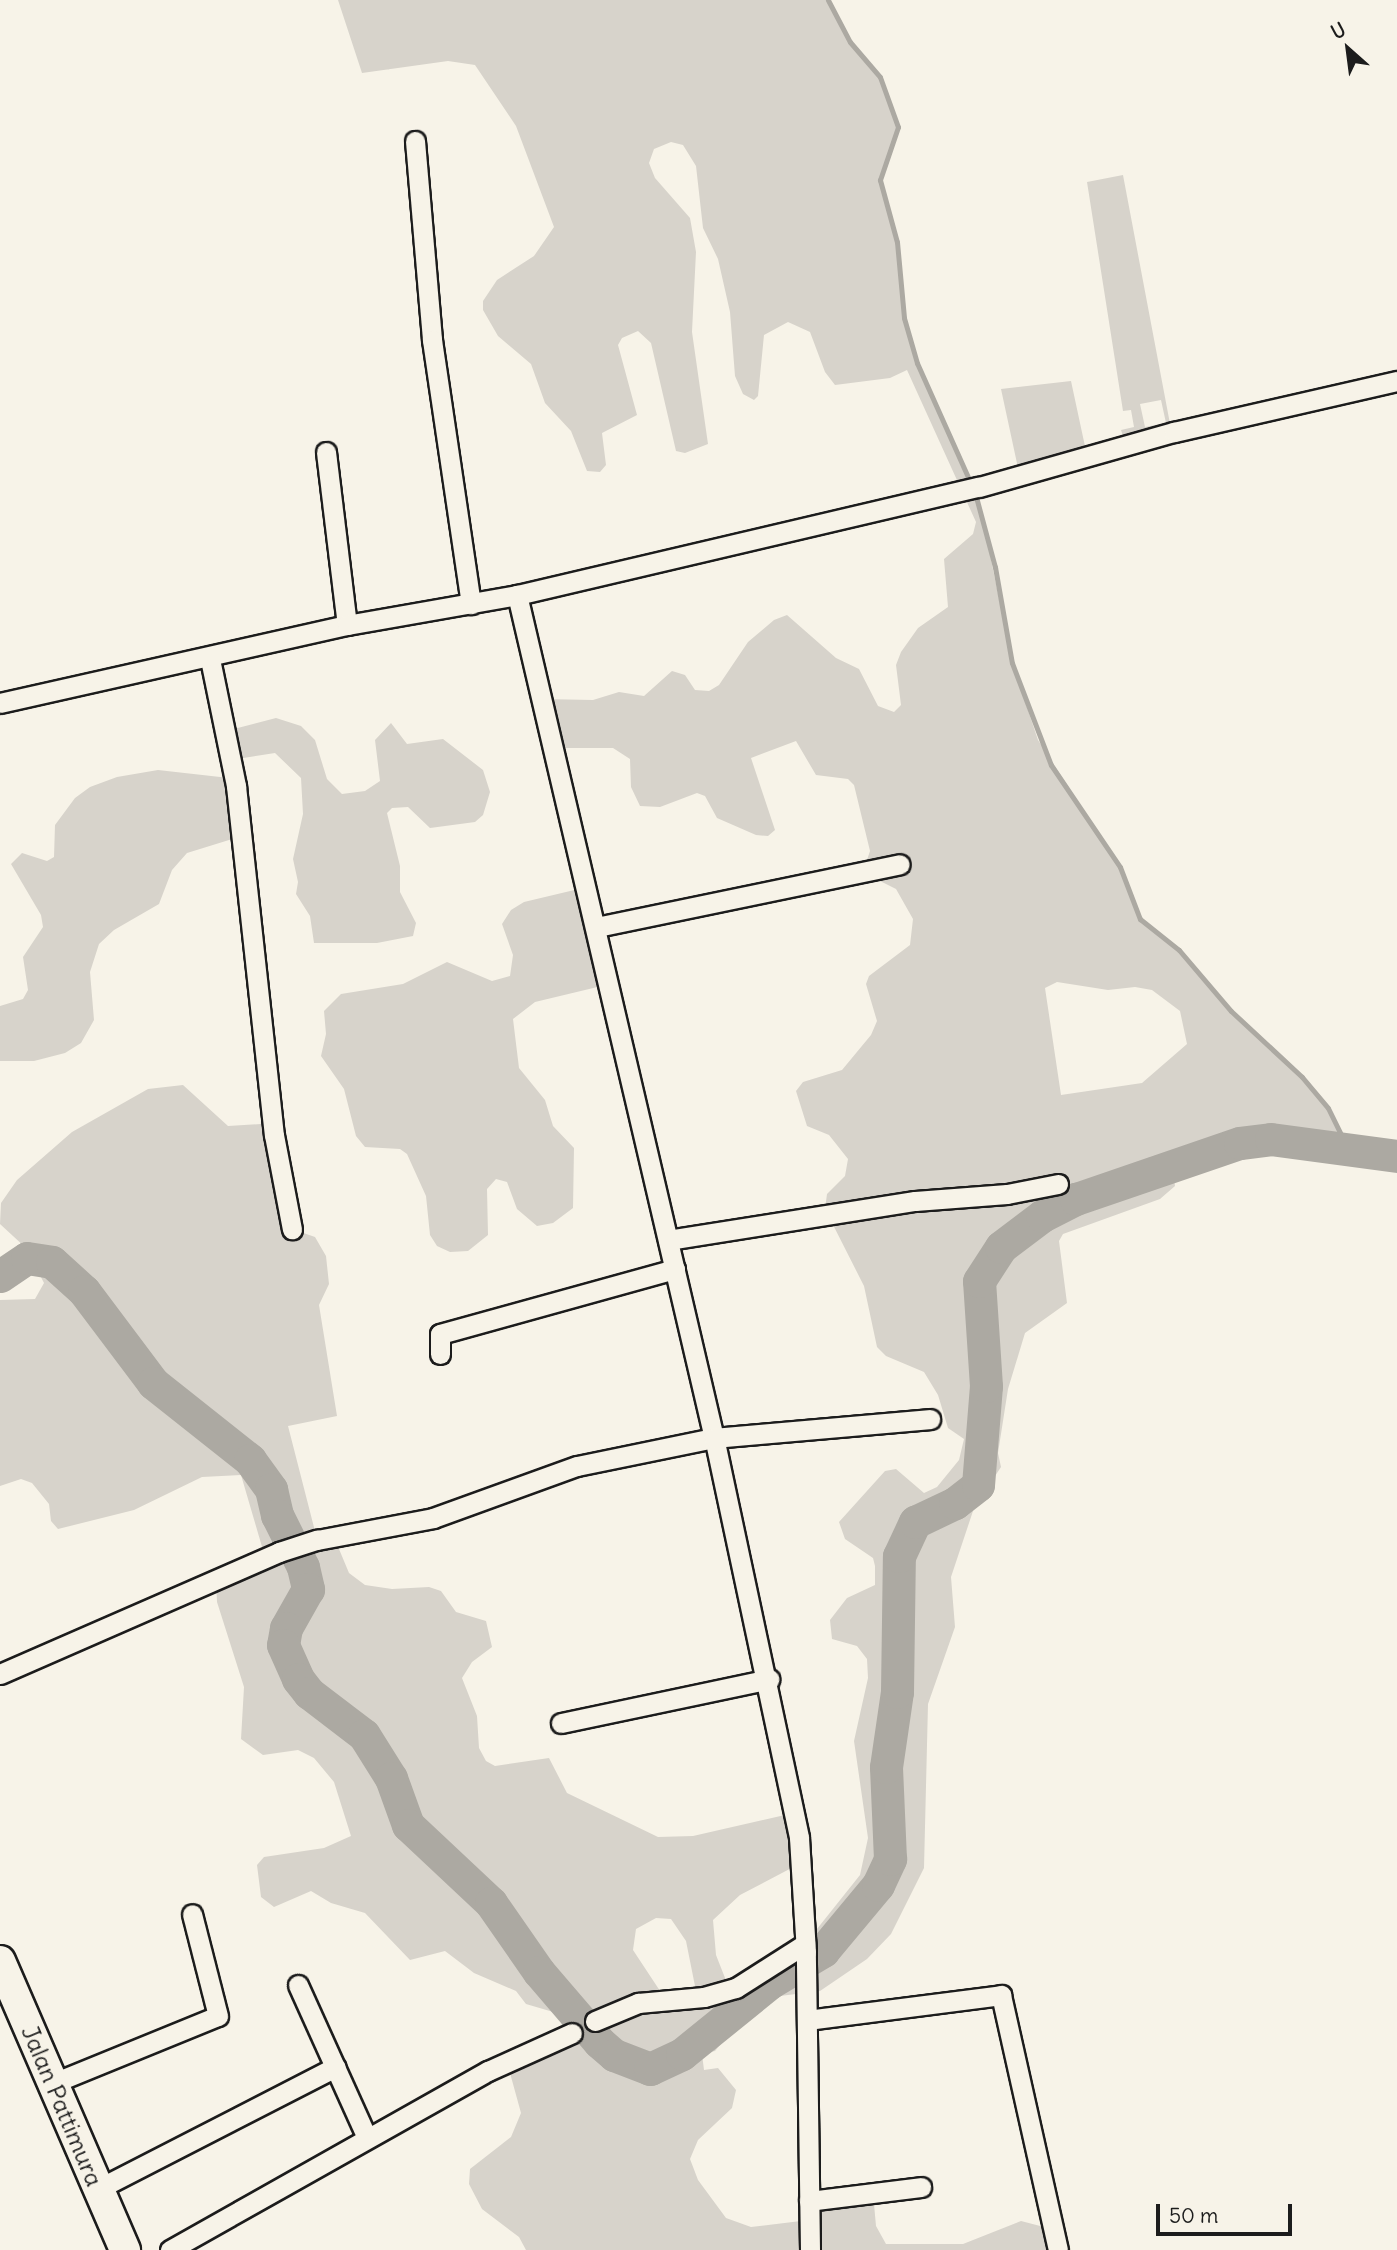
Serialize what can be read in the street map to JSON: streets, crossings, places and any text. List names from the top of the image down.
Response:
{
  "streets": {
    "main road": ["Jalan Pattimura"]
  },
  "scale_bar": "50 m",
  "north": "top left"
}
